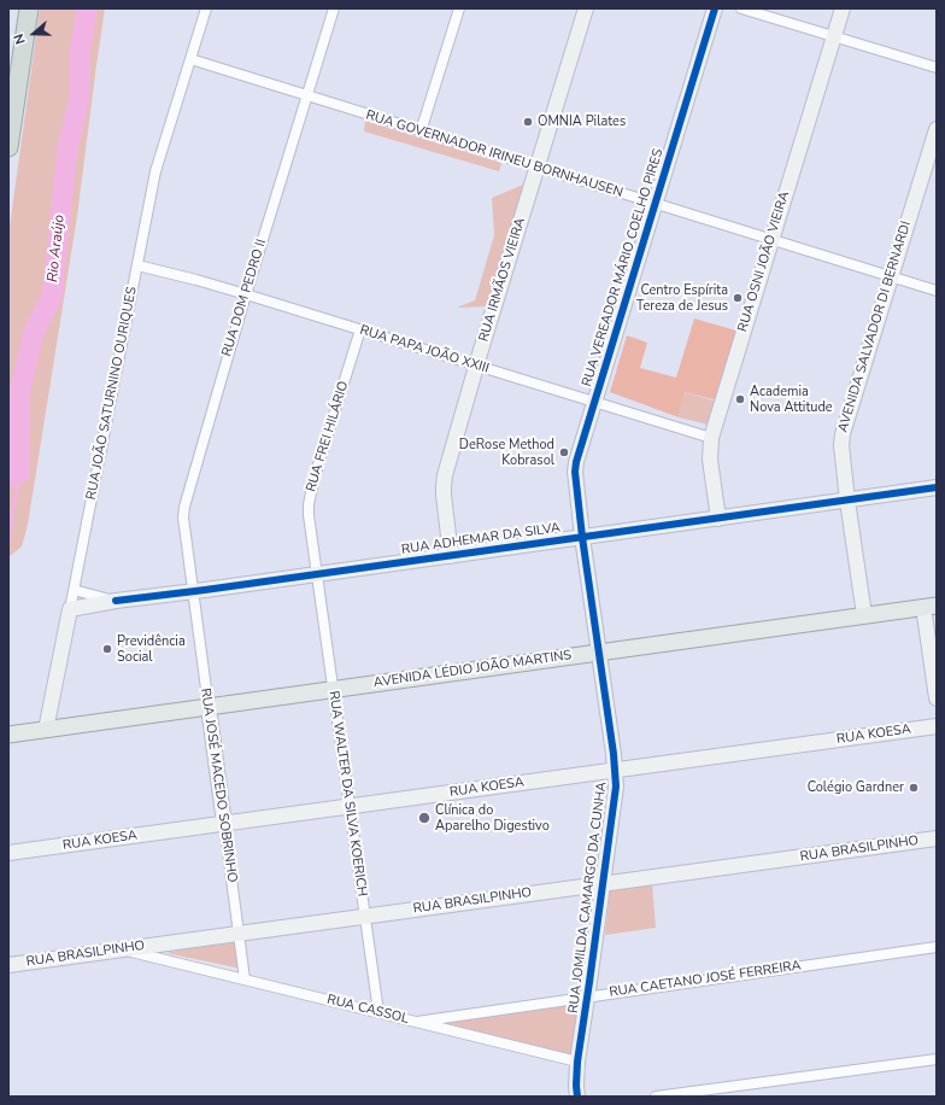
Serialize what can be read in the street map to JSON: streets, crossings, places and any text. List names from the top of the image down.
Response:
{
  "streets": {
    "main road": ["AVENIDA LÉDIO JOÃO MARTINS"],
    "street": [
      "RUA GOVERNADOR IRINEU BORNHAUSEN",
      "RUA OSNI JOÃO VIEIRA",
      "RUA VEREADOR MÁRIO COELHO PIRES",
      "RUA IRMÃOS VIEIRA",
      "RUA DOM PEDRO II",
      "AVENIDA SALVADOR DI BERNARDI",
      "RUA PAPA JOÃO XXIII",
      "RUA JOÃO SATURNINO OURIQUES",
      "RUA FREI HILÁRIO",
      "RUA ADHEMAR DA SILVA",
      "RUA KOESA",
      "RUA JOSÉ MACEDO SOBRINHO",
      "RUA WALTER DA SILVA KOERICH",
      "RUA BRASILPINHO",
      "RUA JOMILDA CAMARGO DA CUNHA",
      "RUA CAETANO JOSÉ FERREIRA",
      "RUA CASSOL"
    ]
  },
  "crossings": [
    ["RUA GOVERNADOR IRINEU BORNHAUSEN", "RUA OSNI JOÃO VIEIRA"],
    ["RUA GOVERNADOR IRINEU BORNHAUSEN", "RUA VEREADOR MÁRIO COELHO PIRES"],
    ["RUA GOVERNADOR IRINEU BORNHAUSEN", "RUA IRMÃOS VIEIRA"],
    ["RUA GOVERNADOR IRINEU BORNHAUSEN", "RUA DOM PEDRO II"],
    ["RUA GOVERNADOR IRINEU BORNHAUSEN", "AVENIDA SALVADOR DI BERNARDI"],
    ["RUA GOVERNADOR IRINEU BORNHAUSEN", "RUA JOÃO SATURNINO OURIQUES"],
    ["RUA OSNI JOÃO VIEIRA", "RUA PAPA JOÃO XXIII"],
    ["RUA OSNI JOÃO VIEIRA", "RUA ADHEMAR DA SILVA"],
    ["RUA VEREADOR MÁRIO COELHO PIRES", "RUA PAPA JOÃO XXIII"],
    ["RUA VEREADOR MÁRIO COELHO PIRES", "RUA ADHEMAR DA SILVA"],
    ["RUA VEREADOR MÁRIO COELHO PIRES", "RUA JOMILDA CAMARGO DA CUNHA"],
    ["RUA IRMÃOS VIEIRA", "RUA PAPA JOÃO XXIII"],
    ["RUA IRMÃOS VIEIRA", "RUA ADHEMAR DA SILVA"],
    ["RUA DOM PEDRO II", "RUA PAPA JOÃO XXIII"],
    ["RUA DOM PEDRO II", "RUA ADHEMAR DA SILVA"],
    ["RUA DOM PEDRO II", "RUA JOSÉ MACEDO SOBRINHO"],
    ["AVENIDA SALVADOR DI BERNARDI", "RUA ADHEMAR DA SILVA"],
    ["AVENIDA SALVADOR DI BERNARDI", "AVENIDA LÉDIO JOÃO MARTINS"],
    ["RUA PAPA JOÃO XXIII", "RUA JOÃO SATURNINO OURIQUES"],
    ["RUA PAPA JOÃO XXIII", "RUA FREI HILÁRIO"],
    ["RUA JOÃO SATURNINO OURIQUES", "RUA ADHEMAR DA SILVA"],
    ["RUA JOÃO SATURNINO OURIQUES", "AVENIDA LÉDIO JOÃO MARTINS"],
    ["RUA FREI HILÁRIO", "RUA ADHEMAR DA SILVA"],
    ["RUA FREI HILÁRIO", "RUA WALTER DA SILVA KOERICH"],
    ["RUA ADHEMAR DA SILVA", "RUA JOSÉ MACEDO SOBRINHO"],
    ["RUA ADHEMAR DA SILVA", "RUA WALTER DA SILVA KOERICH"],
    ["RUA ADHEMAR DA SILVA", "RUA JOMILDA CAMARGO DA CUNHA"],
    ["AVENIDA LÉDIO JOÃO MARTINS", "RUA JOSÉ MACEDO SOBRINHO"],
    ["AVENIDA LÉDIO JOÃO MARTINS", "RUA WALTER DA SILVA KOERICH"],
    ["AVENIDA LÉDIO JOÃO MARTINS", "RUA JOMILDA CAMARGO DA CUNHA"],
    ["RUA KOESA", "RUA JOSÉ MACEDO SOBRINHO"],
    ["RUA KOESA", "RUA WALTER DA SILVA KOERICH"],
    ["RUA KOESA", "RUA JOMILDA CAMARGO DA CUNHA"],
    ["RUA JOSÉ MACEDO SOBRINHO", "RUA BRASILPINHO"],
    ["RUA JOSÉ MACEDO SOBRINHO", "RUA CASSOL"],
    ["RUA WALTER DA SILVA KOERICH", "RUA BRASILPINHO"],
    ["RUA WALTER DA SILVA KOERICH", "RUA CASSOL"],
    ["RUA BRASILPINHO", "RUA JOMILDA CAMARGO DA CUNHA"],
    ["RUA BRASILPINHO", "RUA CASSOL"],
    ["RUA JOMILDA CAMARGO DA CUNHA", "RUA CAETANO JOSÉ FERREIRA"],
    ["RUA JOMILDA CAMARGO DA CUNHA", "RUA CASSOL"],
    ["RUA CAETANO JOSÉ FERREIRA", "RUA CASSOL"]
  ],
  "water": ["Rio Araújo"],
  "places": [
    "OMNIA Pilates",
    "Centro Espírita Tereza de Jesus",
    "Academia Nova Attitude",
    "DeRose Method Kobrasol",
    "Previdência Social",
    "Colégio Gardner",
    "Clínica do Aparelho Digestivo"
  ],
  "north": "left"
}
